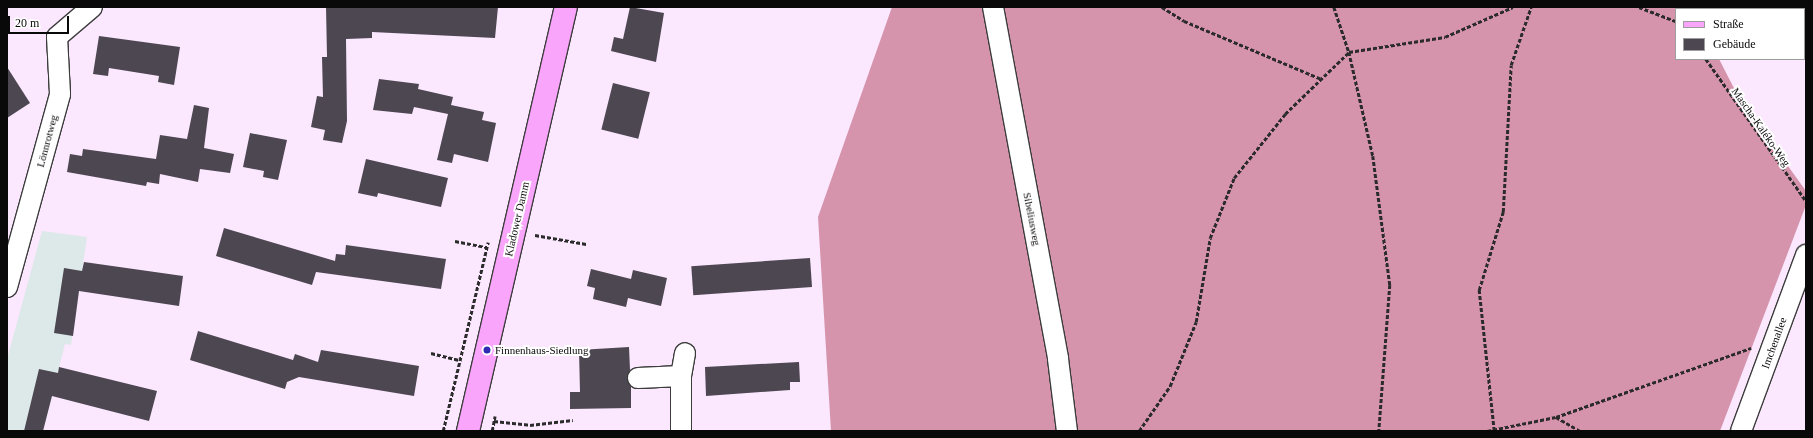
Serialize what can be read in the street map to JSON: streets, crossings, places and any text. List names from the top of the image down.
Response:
{
  "streets": {
    "main road": ["Kladower Damm"],
    "street": ["Lönnrotweg", "Sibeliusweg", "Imchenallee"],
    "path": ["Mascha-Kaléko-Weg"]
  },
  "places": ["Finnenhaus-Siedlung"],
  "legend": ["Straße", "Gebäude"],
  "scale_bar": "20 m"
}
